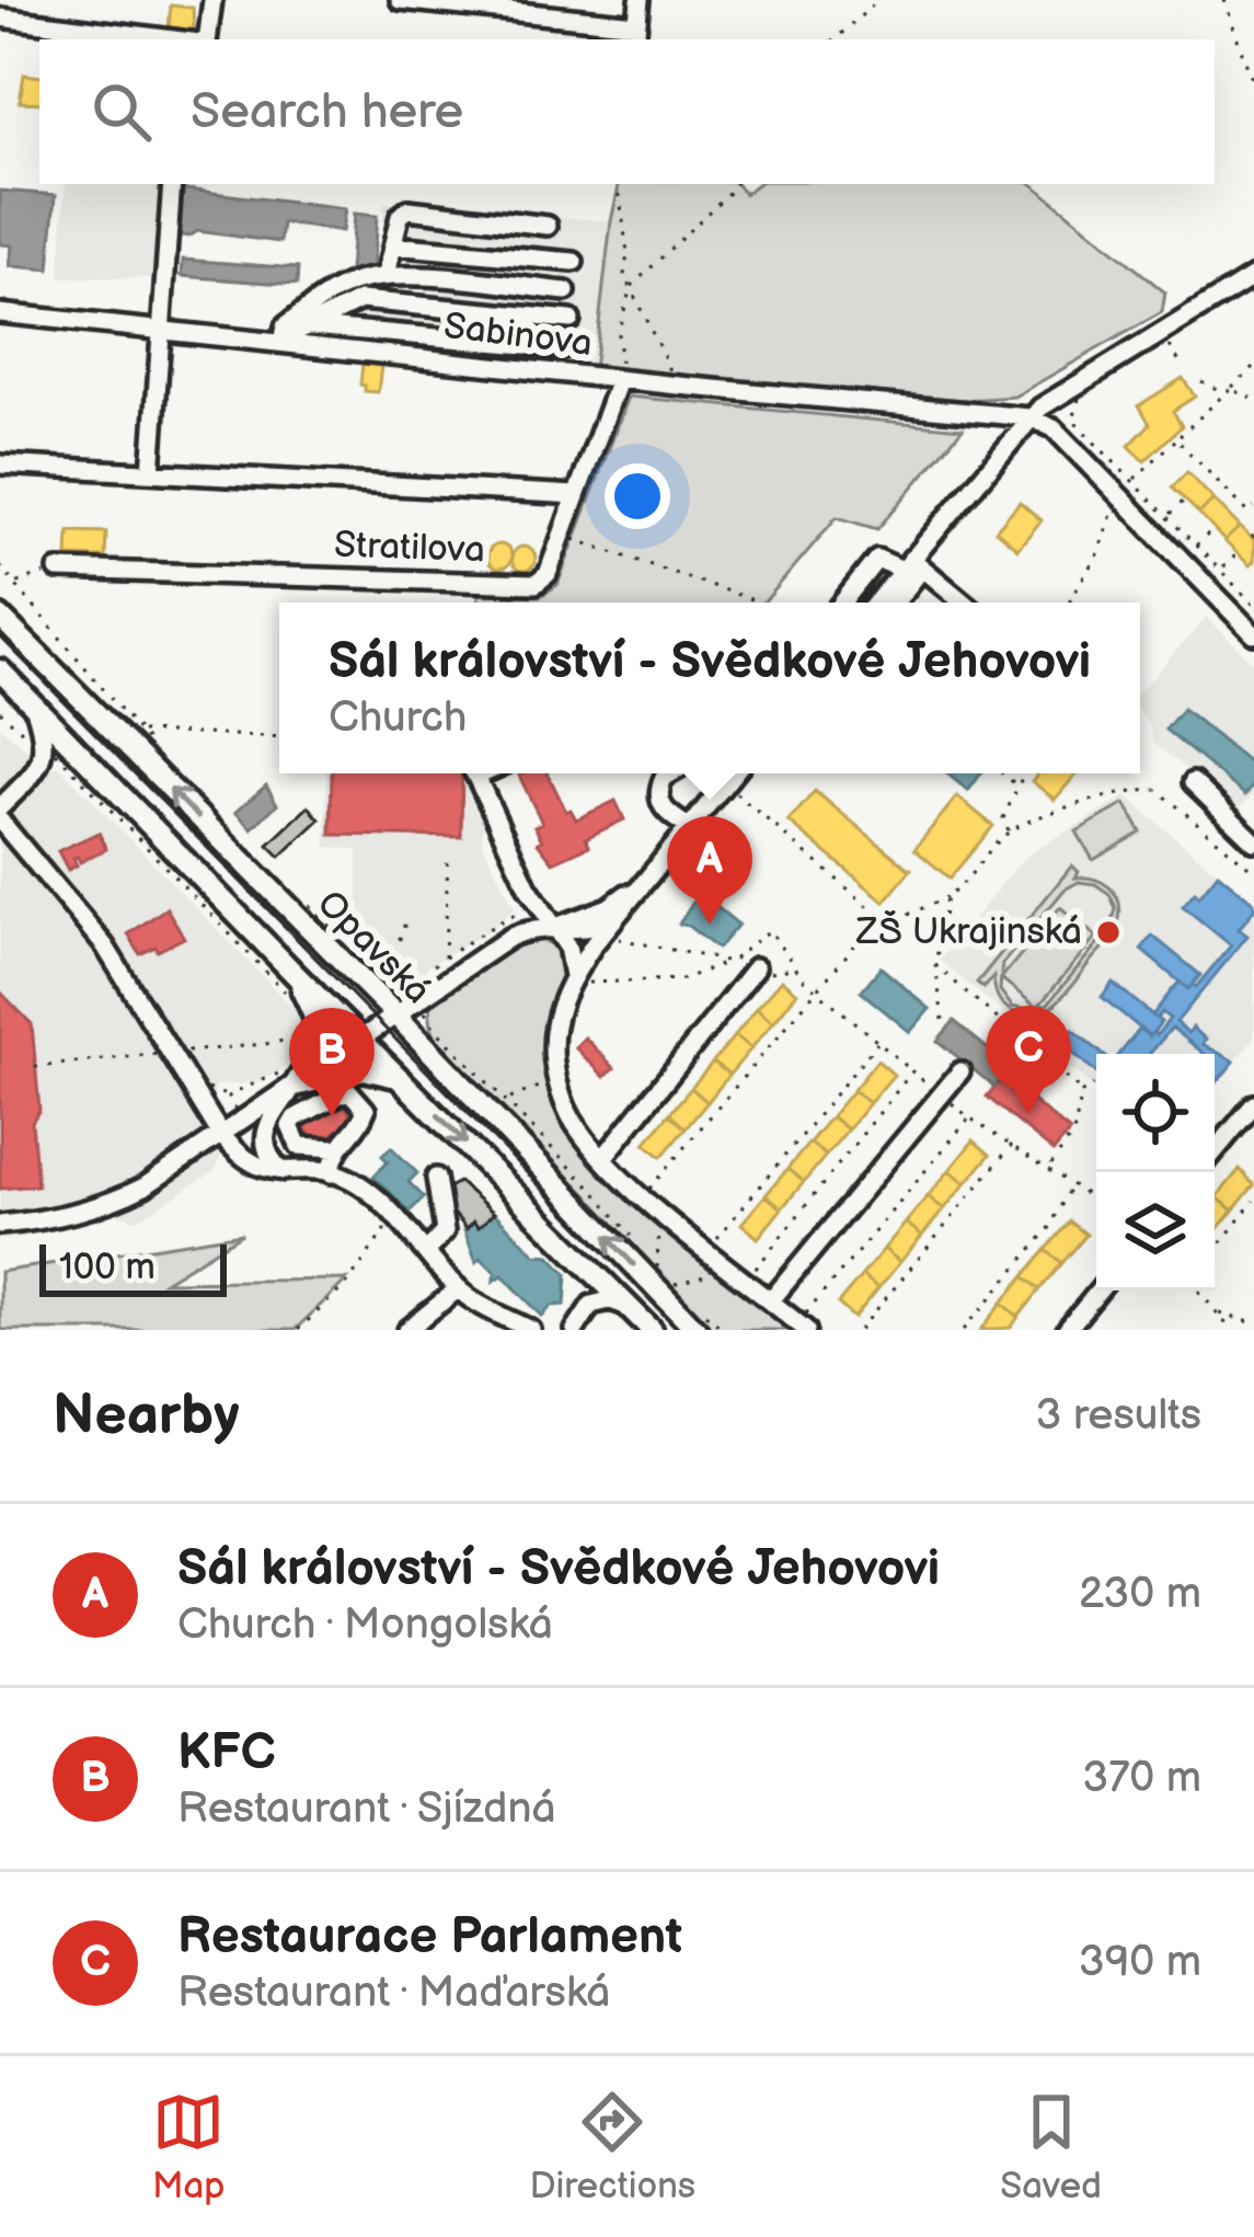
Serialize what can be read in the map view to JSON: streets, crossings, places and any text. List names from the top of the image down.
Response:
{
  "streets": {
    "main road": ["Opavská"],
    "street": ["Sabinova", "Stratilova"]
  },
  "crossings": [
    ["Sabinova", "Stratilova"]
  ],
  "places": ["ZŠ Ukrajinská"],
  "scale_bar": "100 m",
  "page": {
    "search": "Search here",
    "popup": ["Sál království - Svědkové Jehovovi", "Church"],
    "pins": ["A", "C", "B"],
    "scale": "100 m",
    "heading": ["Nearby", "3 results"],
    "list": [
      {
        "mark": "A",
        "name": "Sál království - Svědkové Jehovovi",
        "note": "Church · Mongolská",
        "value": "230 m"
      },
      {
        "mark": "B",
        "name": "KFC",
        "note": "Restaurant · Sjízdná",
        "value": "370 m"
      },
      {
        "mark": "C",
        "name": "Restaurace Parlament",
        "note": "Restaurant · Maďarská",
        "value": "390 m"
      }
    ],
    "nav": ["Map", "Directions", "Saved"]
  }
}
